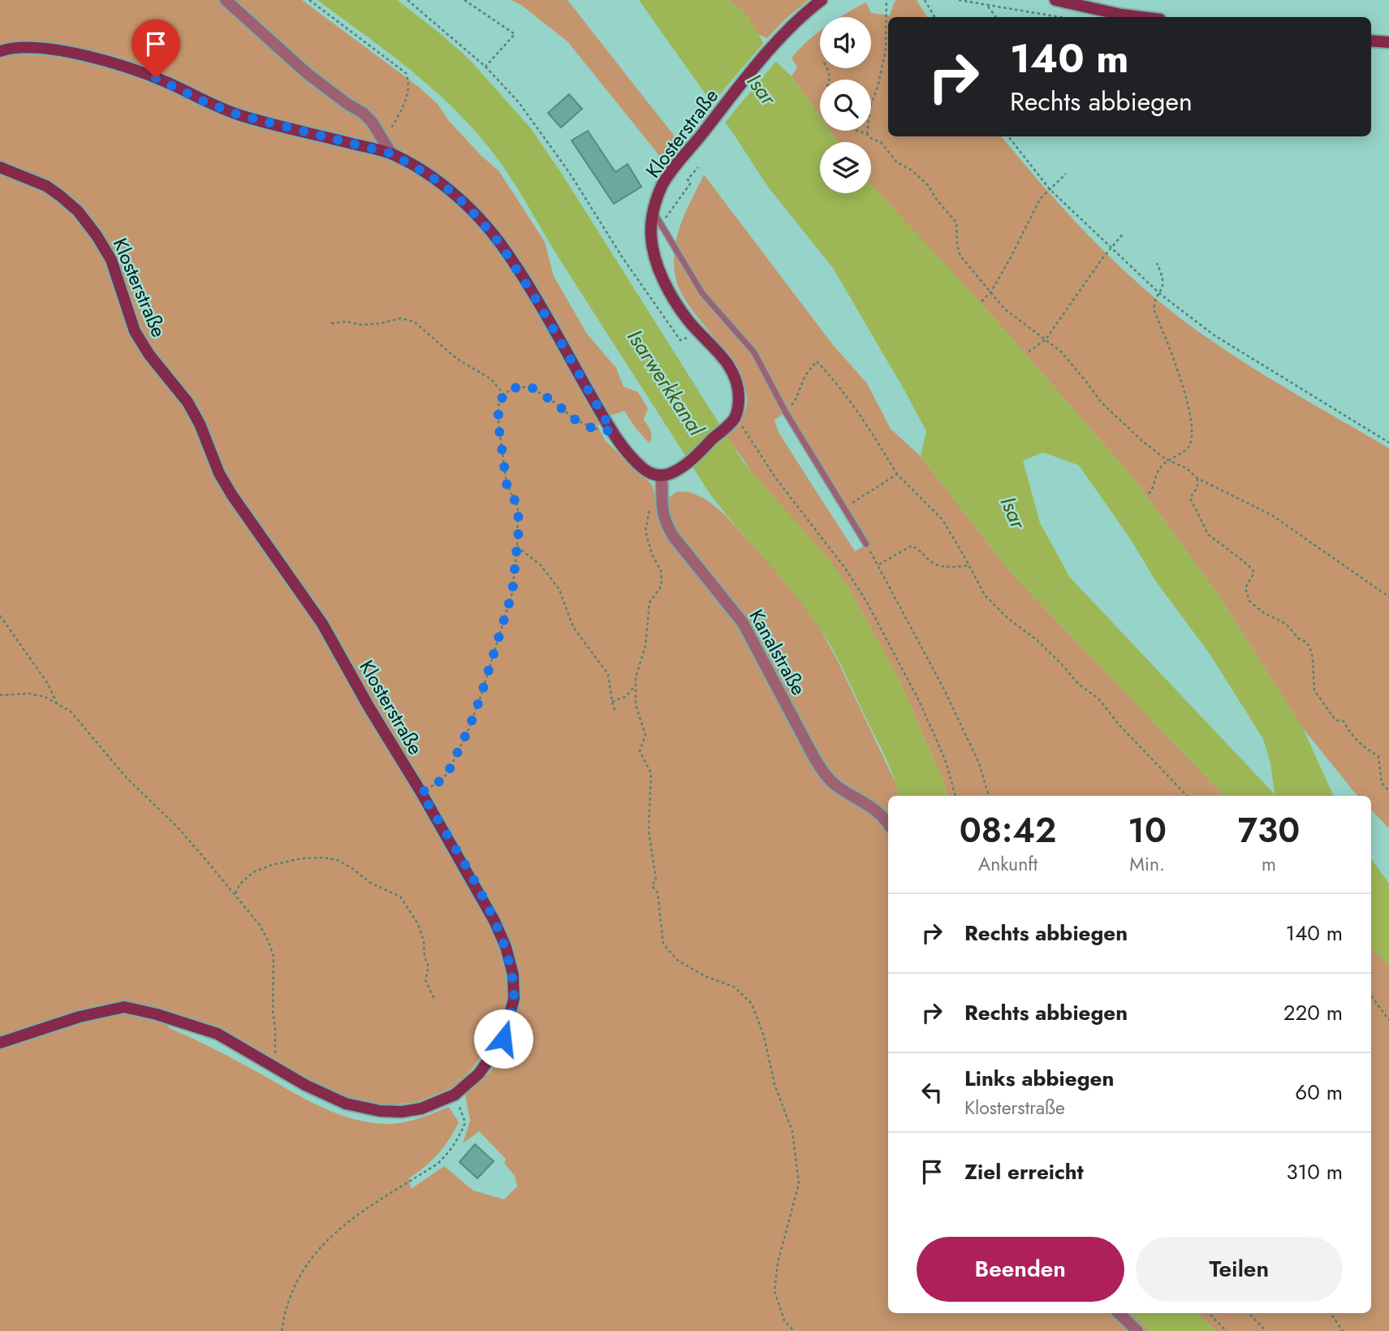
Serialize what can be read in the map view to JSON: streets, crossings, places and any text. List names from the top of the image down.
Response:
{
  "streets": {
    "main road": ["Klosterstraße"],
    "street": ["Kanalstraße"]
  },
  "crossings": [
    ["Klosterstraße", "Kanalstraße"]
  ],
  "water": ["Isar", "Isarwerkkanal"],
  "page": {
    "turn": ["140 m", "Rechts abbiegen"],
    "eta": [
      "08:42",
      "Ankunft",
      "10",
      "Min.",
      "730",
      "m"
    ],
    "list": [
      {
        "name": "Rechts abbiegen",
        "value": "140 m"
      },
      {
        "name": "Rechts abbiegen",
        "value": "220 m"
      },
      {
        "name": "Links abbiegen",
        "note": "Klosterstraße",
        "value": "60 m"
      },
      {
        "name": "Ziel erreicht",
        "value": "310 m"
      }
    ],
    "buttons": ["Beenden", "Teilen"]
  }
}
